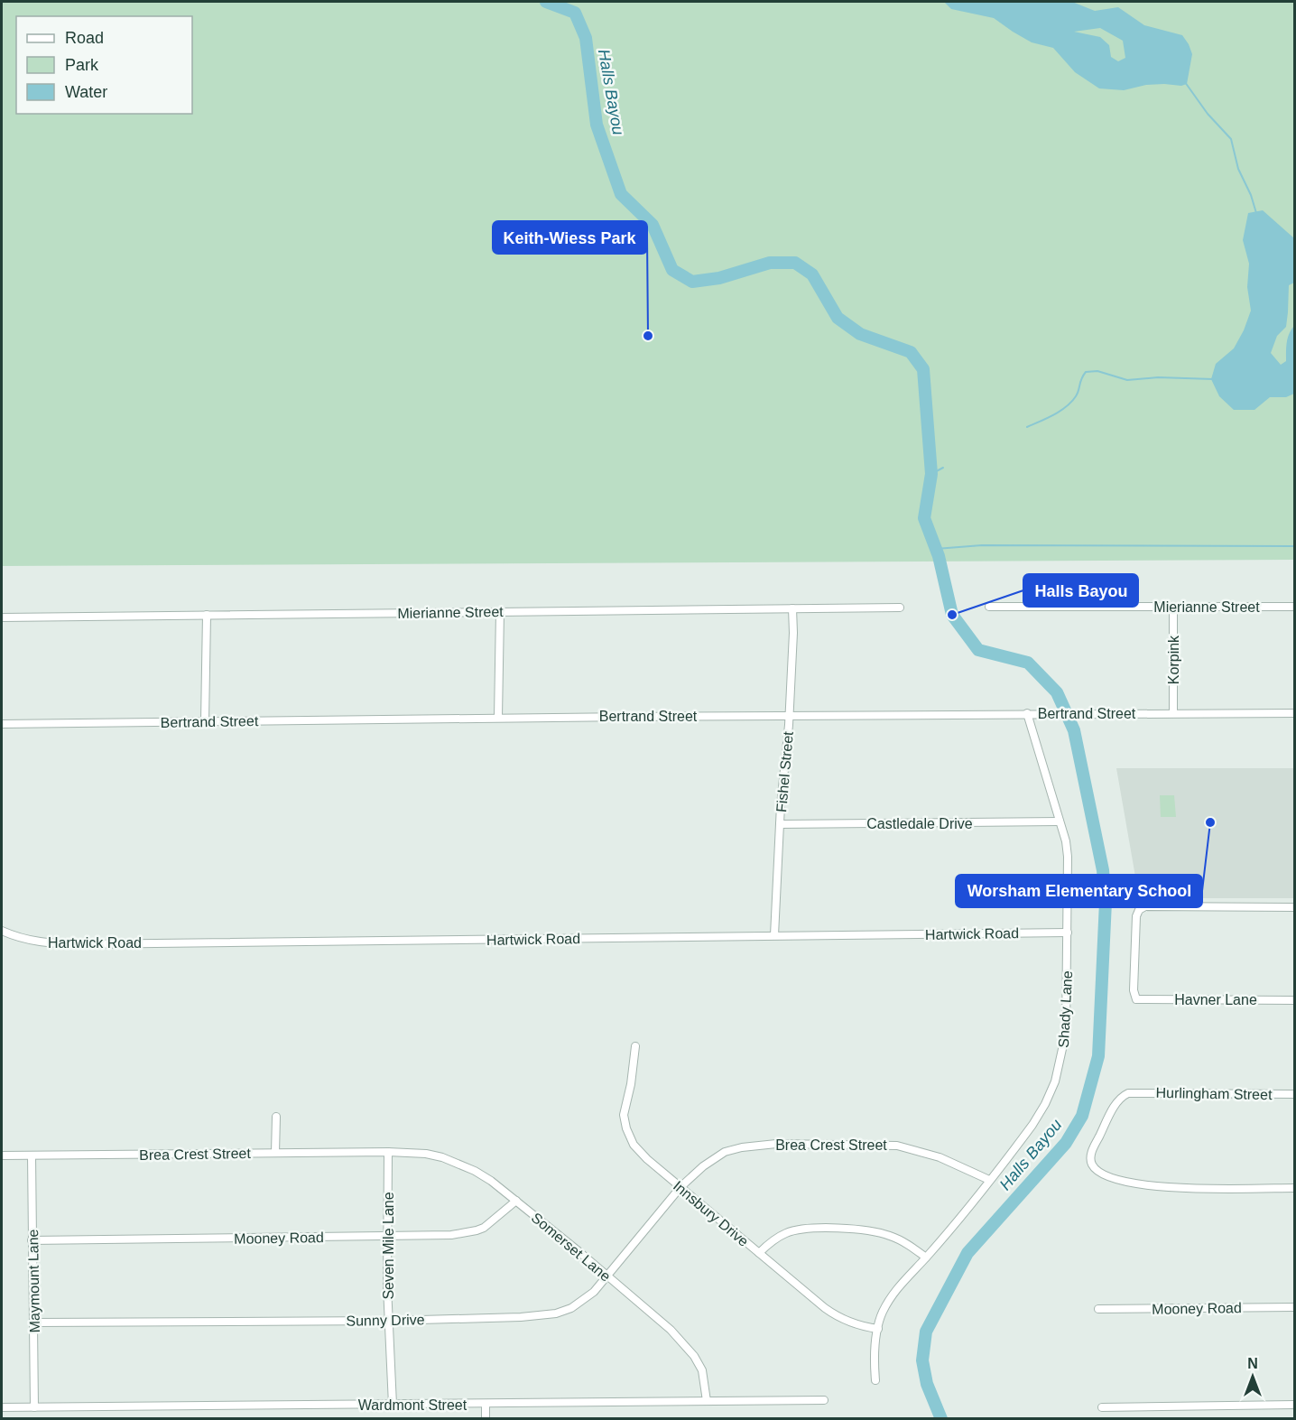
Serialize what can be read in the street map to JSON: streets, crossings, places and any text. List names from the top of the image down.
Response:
{
  "streets": {
    "street": [
      "Mierianne Street",
      "Korpink",
      "Bertrand Street",
      "Fishel Street",
      "Castledale Drive",
      "Hartwick Road",
      "Havner Lane",
      "Shady Lane",
      "Hurlingham Street",
      "Brea Crest Street",
      "Innsbury Drive",
      "Mooney Road",
      "Seven Mile Lane",
      "Somerset Lane",
      "Maymount Lane",
      "Sunny Drive",
      "Wardmont Street"
    ]
  },
  "crossings": [
    ["Mierianne Street", "Korpink"],
    ["Mierianne Street", "Fishel Street"],
    ["Korpink", "Bertrand Street"],
    ["Bertrand Street", "Fishel Street"],
    ["Bertrand Street", "Shady Lane"],
    ["Fishel Street", "Castledale Drive"],
    ["Fishel Street", "Hartwick Road"],
    ["Castledale Drive", "Shady Lane"],
    ["Hartwick Road", "Shady Lane"],
    ["Shady Lane", "Brea Crest Street"],
    ["Shady Lane", "Innsbury Drive"],
    ["Brea Crest Street", "Innsbury Drive"],
    ["Brea Crest Street", "Seven Mile Lane"],
    ["Brea Crest Street", "Somerset Lane"],
    ["Brea Crest Street", "Maymount Lane"],
    ["Brea Crest Street", "Sunny Drive"],
    ["Innsbury Drive", "Sunny Drive"],
    ["Mooney Road", "Seven Mile Lane"],
    ["Mooney Road", "Somerset Lane"],
    ["Mooney Road", "Maymount Lane"],
    ["Seven Mile Lane", "Somerset Lane"],
    ["Seven Mile Lane", "Sunny Drive"],
    ["Seven Mile Lane", "Wardmont Street"],
    ["Somerset Lane", "Sunny Drive"],
    ["Somerset Lane", "Wardmont Street"],
    ["Maymount Lane", "Sunny Drive"],
    ["Maymount Lane", "Wardmont Street"]
  ],
  "water": ["Halls Bayou"],
  "places": ["Keith-Wiess Park", "Halls Bayou", "Worsham Elementary School"],
  "legend": ["Road", "Park", "Water"],
  "north": "top"
}
